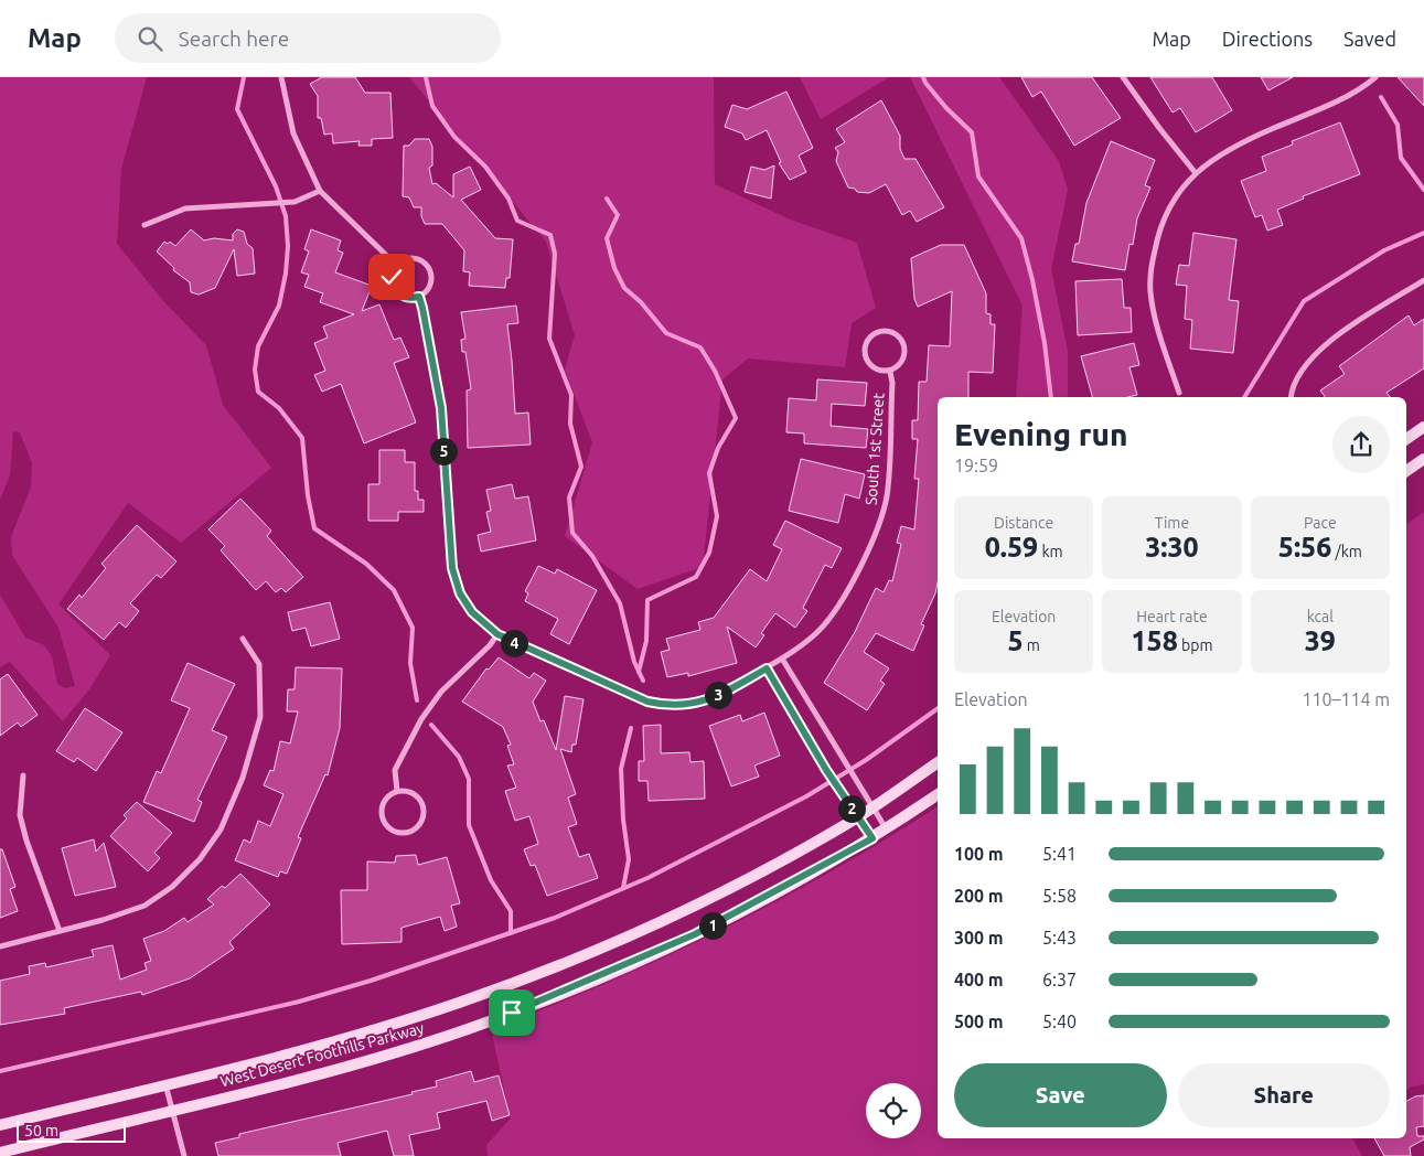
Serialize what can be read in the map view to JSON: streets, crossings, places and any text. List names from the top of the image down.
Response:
{
  "streets": {
    "street": ["South 1st Street", "West Desert Foothills Parkway"]
  },
  "scale_bar": "50 m",
  "page": {
    "header": "Map",
    "search": "Search here",
    "nav": ["Map", "Directions", "Saved"],
    "heading": ["Evening run", "19:59"],
    "pins": [
      "5",
      "4",
      "3",
      "2",
      "1"
    ],
    "stats": [
      ["Distance", "0.59 km"],
      ["Time", "3:30"],
      ["Pace", "5:56 /km"],
      ["Elevation", "5 m"],
      ["Heart rate", "158 bpm"],
      ["kcal", "39"]
    ],
    "chart": ["Elevation", "110–114 m"],
    "list": [
      {
        "name": "100 m",
        "note": "5:41"
      },
      {
        "name": "200 m",
        "note": "5:58"
      },
      {
        "name": "300 m",
        "note": "5:43"
      },
      {
        "name": "400 m",
        "note": "6:37"
      },
      {
        "name": "500 m",
        "note": "5:40"
      }
    ],
    "buttons": ["Save", "Share"],
    "scale": "50 m"
  }
}
